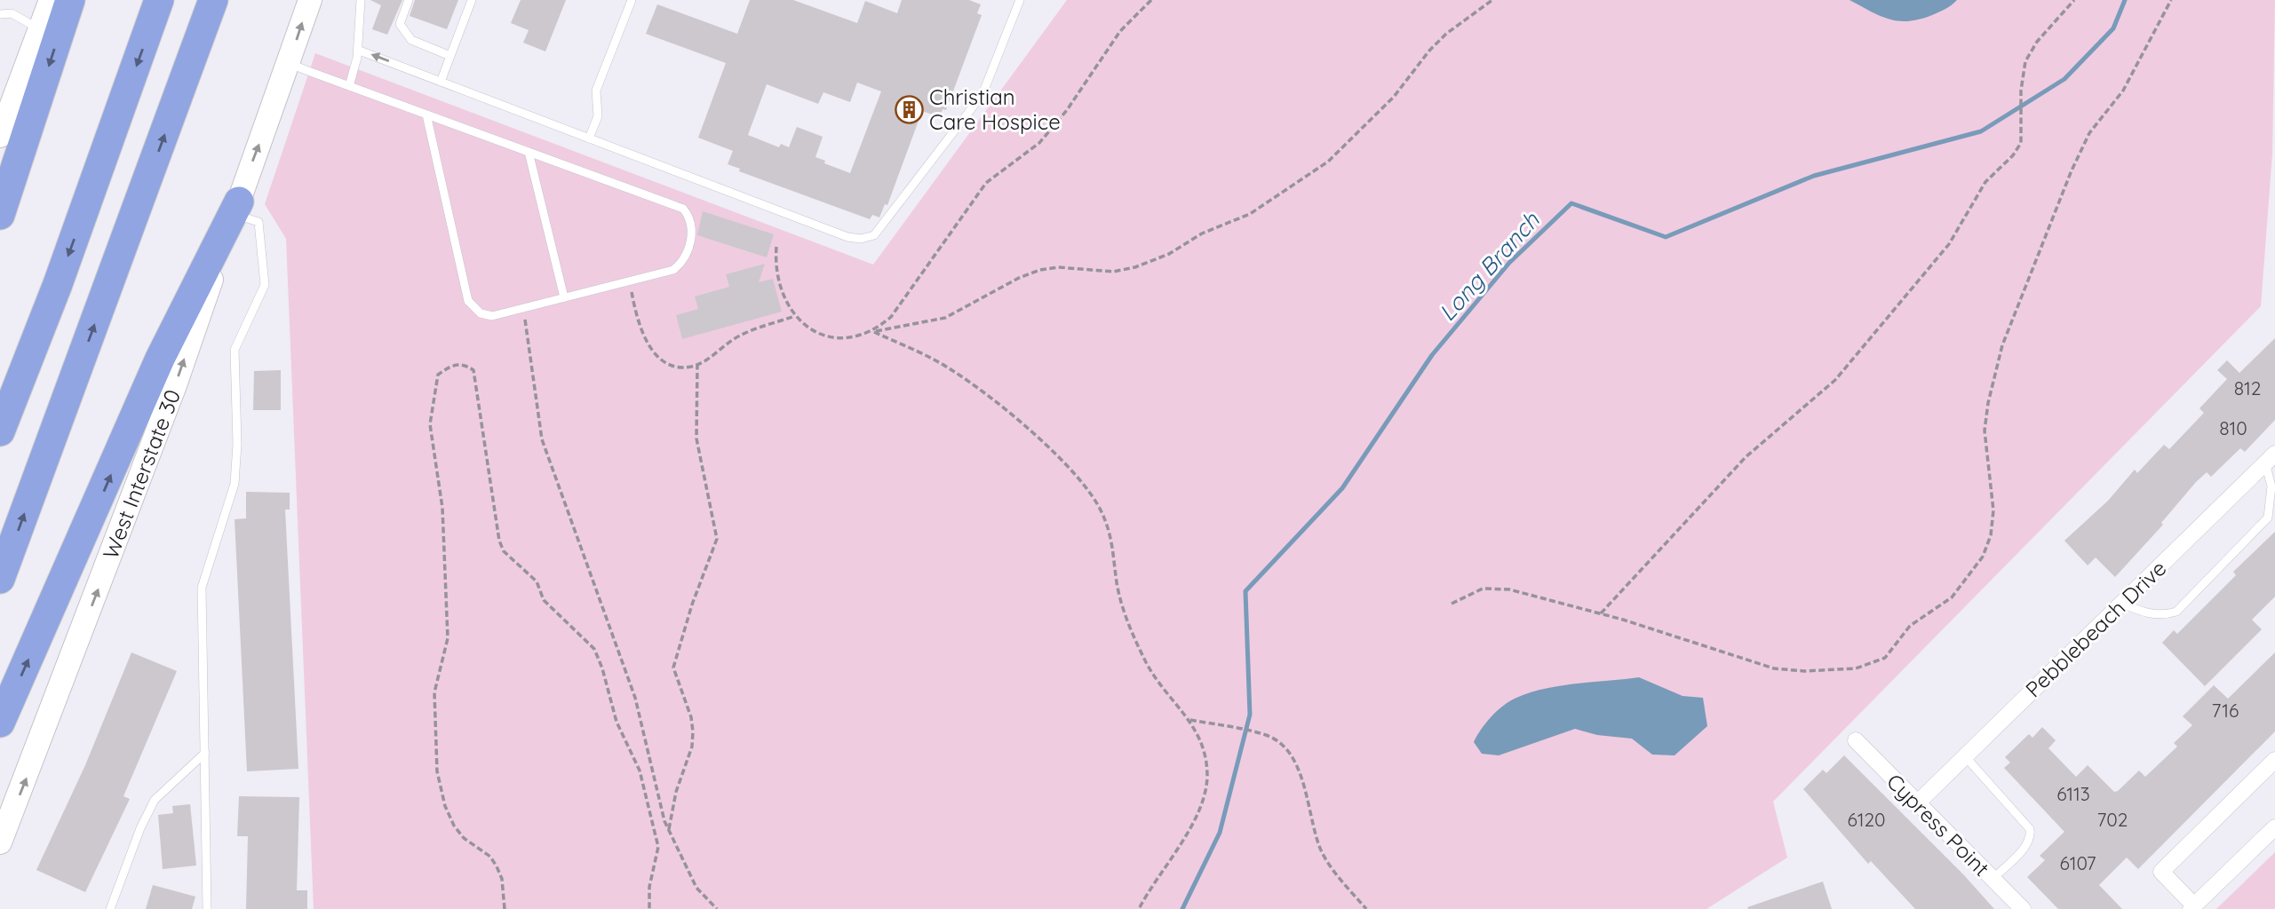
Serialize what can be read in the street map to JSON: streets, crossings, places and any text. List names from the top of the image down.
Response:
{
  "streets": {
    "main road": ["West Interstate 30"],
    "street": ["Pebblebeach Drive", "Cypress Point"]
  },
  "crossings": [
    ["Pebblebeach Drive", "Cypress Point"]
  ],
  "one_way": ["West Interstate 30"],
  "water": ["Long Branch"],
  "places": {
    "building": ["Christian Care Hospice"]
  },
  "house_numbers": [
    "812",
    "810",
    "716",
    "6113",
    "6120",
    "702",
    "6107"
  ]
}
